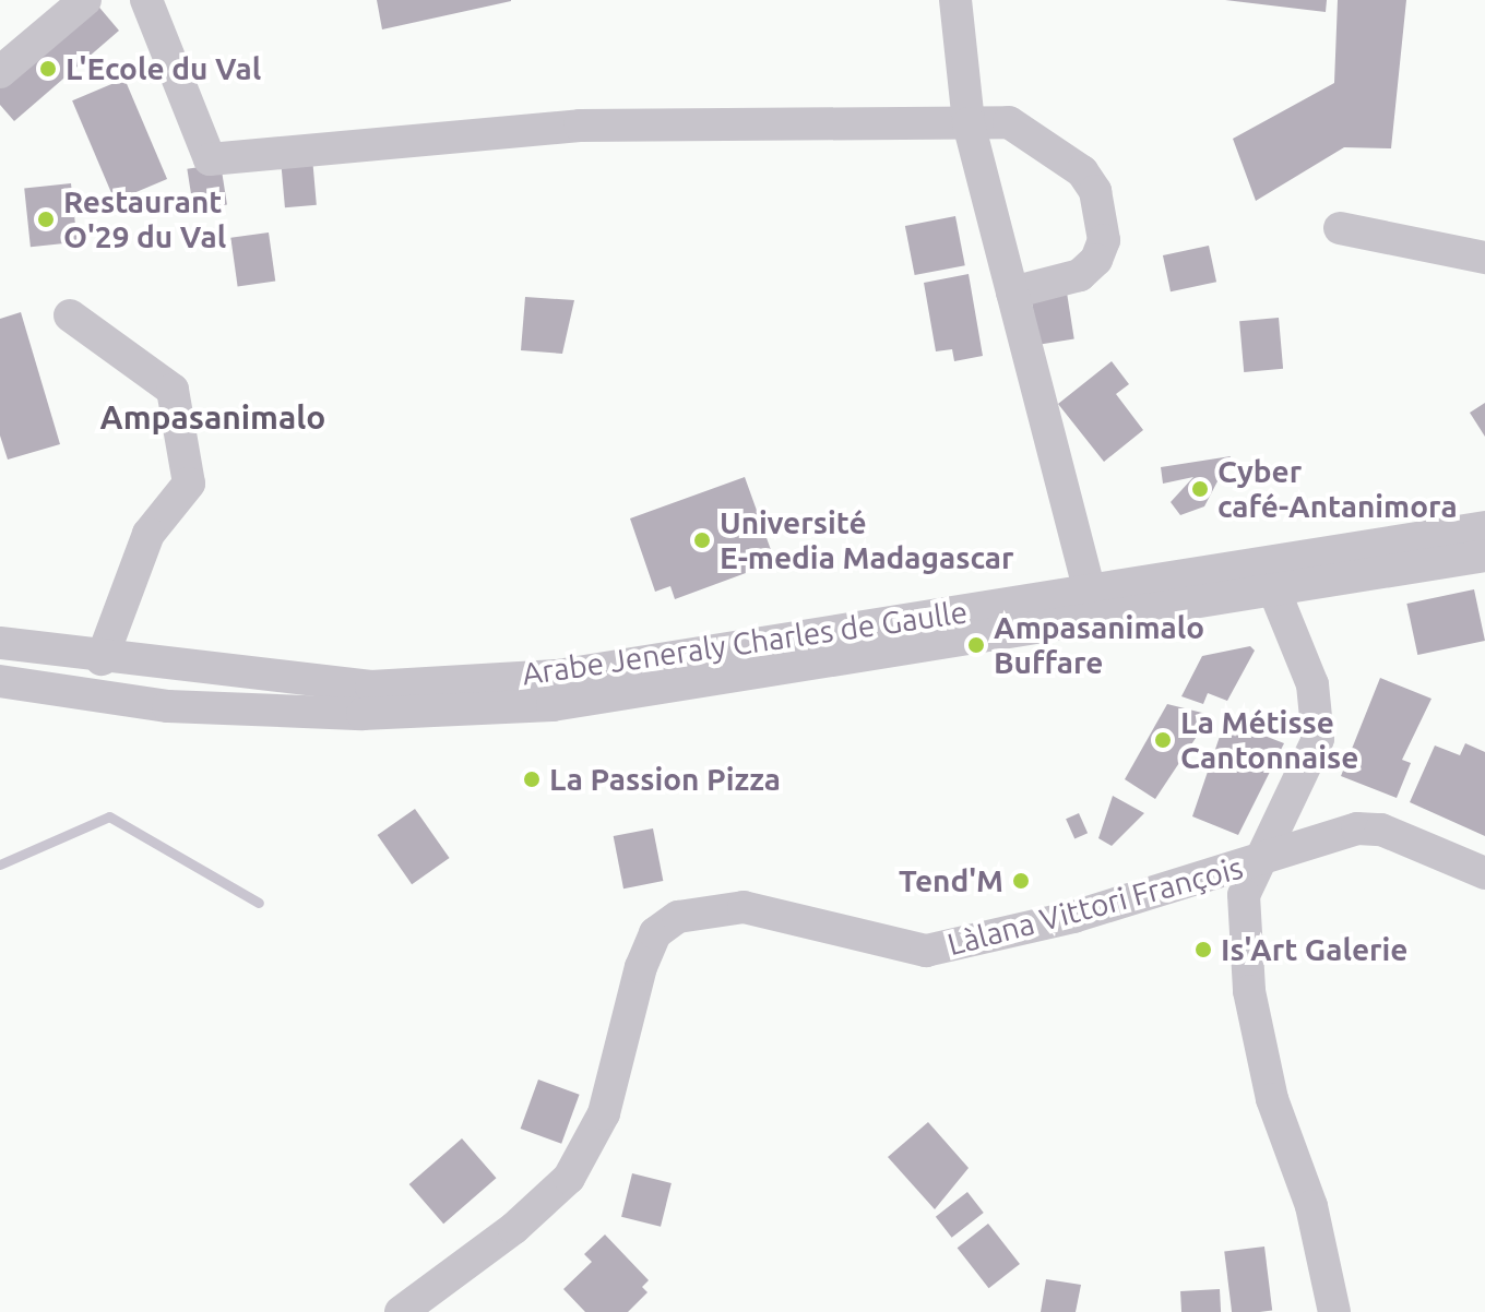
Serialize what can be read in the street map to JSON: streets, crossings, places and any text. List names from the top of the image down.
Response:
{
  "streets": {
    "street": ["Arabe Jeneraly Charles de Gaulle", "Làlana Vittori François"]
  },
  "districts": ["Ampasanimalo"],
  "places": [
    "L'Ecole du Val",
    "Restaurant O'29 du Val",
    "Cyber café-Antanimora",
    "Université E-media Madagascar",
    "Ampasanimalo Buffare",
    "La Métisse Cantonnaise",
    "La Passion Pizza",
    "Tend'M",
    "Is'Art Galerie"
  ]
}
